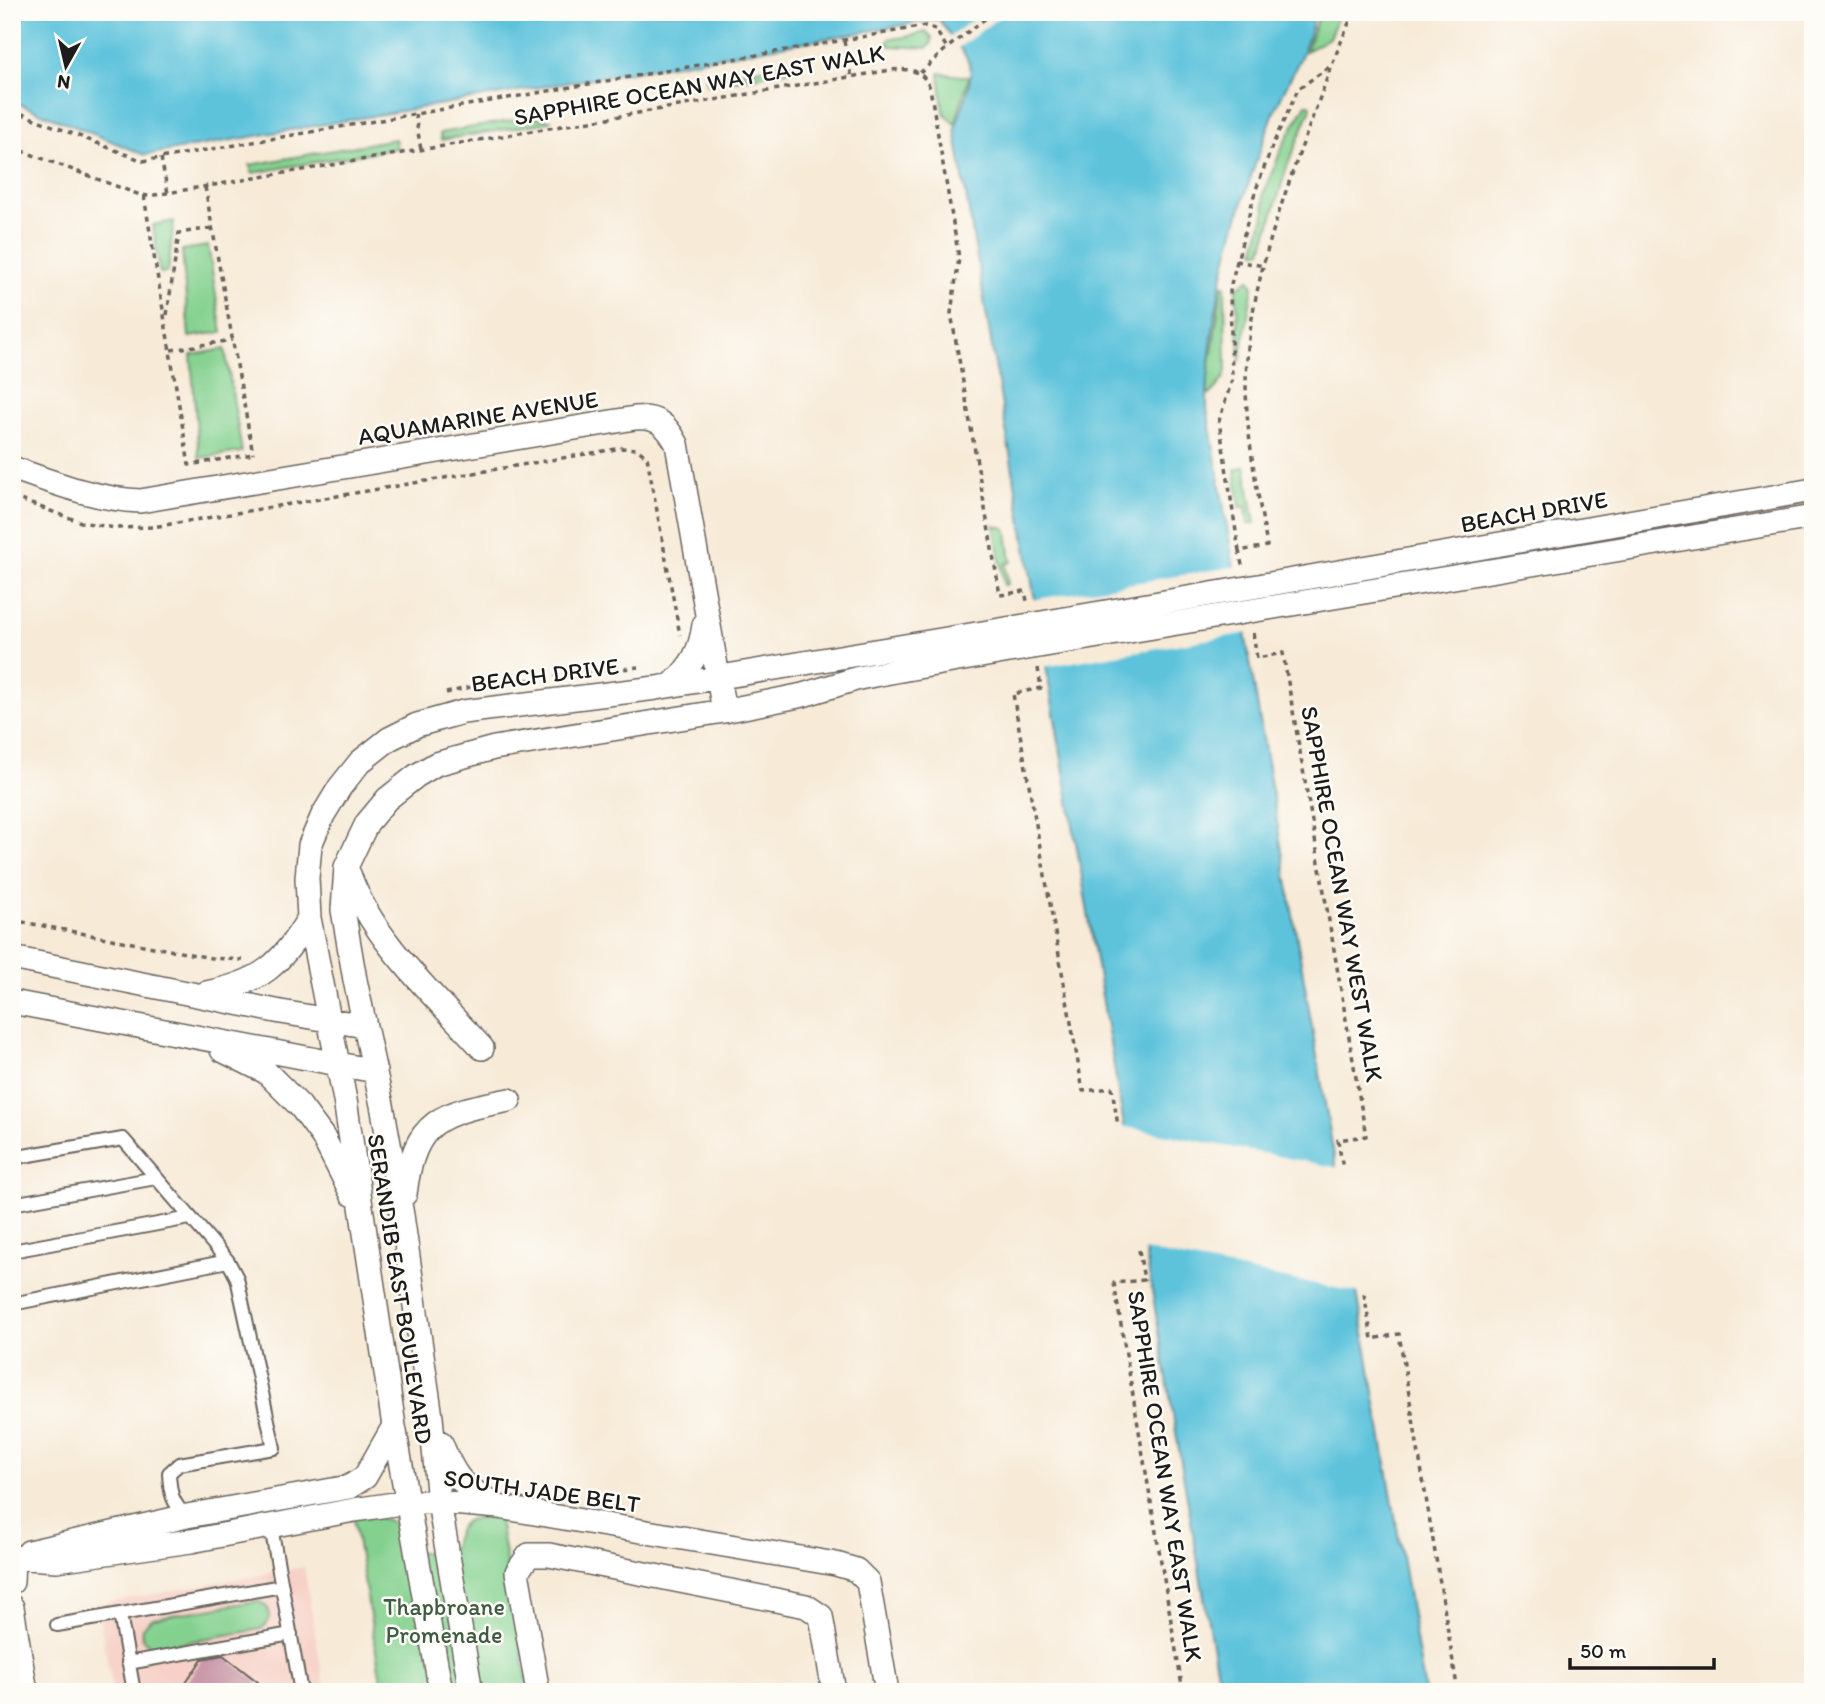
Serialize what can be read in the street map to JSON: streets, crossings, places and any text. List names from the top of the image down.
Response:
{
  "streets": {
    "street": [
      "AQUAMARINE AVENUE",
      "BEACH DRIVE",
      "SERANDIB EAST BOULEVARD",
      "SOUTH JADE BELT"
    ],
    "path": ["SAPPHIRE OCEAN WAY EAST WALK", "SAPPHIRE OCEAN WAY WEST WALK"]
  },
  "crossings": [
    ["AQUAMARINE AVENUE", "BEACH DRIVE"],
    ["BEACH DRIVE", "SERANDIB EAST BOULEVARD"],
    ["SERANDIB EAST BOULEVARD", "SOUTH JADE BELT"]
  ],
  "parks": ["Thapbroane Promenade"],
  "scale_bar": "50 m",
  "north": "bottom"
}
